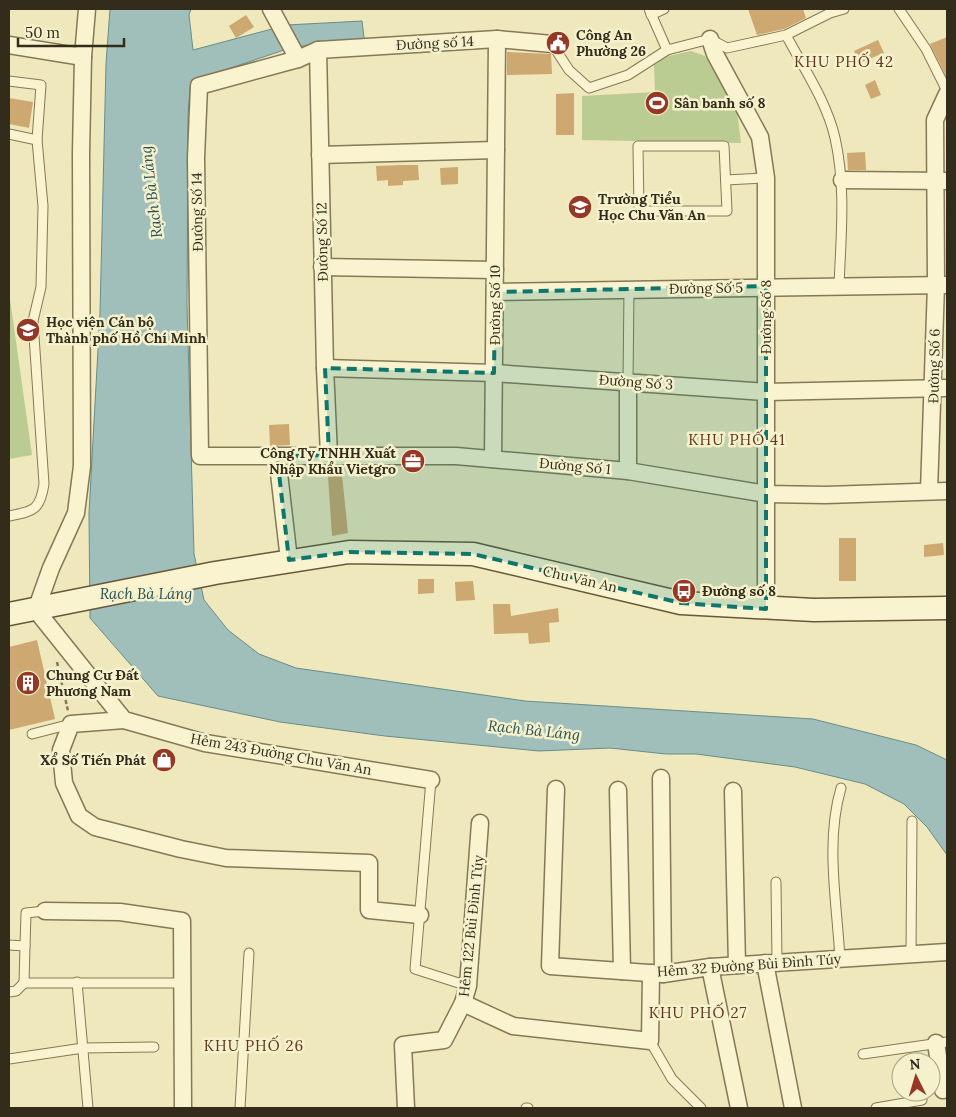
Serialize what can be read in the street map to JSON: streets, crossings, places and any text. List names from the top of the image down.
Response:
{
  "streets": {
    "street": [
      "Đường số 14",
      "Đường Số 14",
      "Đường Số 12",
      "Đường Số 5",
      "Đường Số 10",
      "Đường Số 8",
      "Đường Số 6",
      "Đường Số 3",
      "Đường Số 1",
      "Chu Văn An",
      "Hẻm 243 Đường Chu Văn An",
      "Hẻm 122 Bùi Đình Túy",
      "Hẻm 32 Đường Bùi Đình Túy"
    ]
  },
  "crossings": [
    ["Đường số 14", "Đường Số 12"],
    ["Đường số 14", "Đường Số 10"],
    ["Đường Số 14", "Đường Số 1"],
    ["Đường Số 12", "Đường Số 3"],
    ["Đường Số 12", "Đường Số 1"],
    ["Đường Số 5", "Đường Số 10"],
    ["Đường Số 5", "Đường Số 8"],
    ["Đường Số 5", "Đường Số 6"],
    ["Đường Số 10", "Đường Số 3"],
    ["Đường Số 10", "Đường Số 1"],
    ["Đường Số 8", "Đường Số 3"],
    ["Đường Số 8", "Đường Số 1"],
    ["Đường Số 8", "Chu Văn An"],
    ["Đường Số 6", "Đường Số 3"],
    ["Đường Số 6", "Đường Số 1"]
  ],
  "districts": [
    "KHU PHỐ 42",
    "KHU PHỐ 41",
    "KHU PHỐ 27",
    "KHU PHỐ 26"
  ],
  "water": ["Rạch Bà Láng"],
  "places": {
    "public building": ["Công An Phường 26"],
    "sports": ["Sân banh số 8"],
    "school or university": ["Trường Tiểu Học Chu Văn An", "Học viện Cán bộ Thành phố Hồ Chí Minh"],
    "office": ["Công Ty TNHH Xuất Nhập Khẩu Vietgro"],
    "bus stop": ["Đường số 8"],
    "building": ["Chung Cư Đất Phương Nam"],
    "shop": ["Xổ Số Tiến Phát"]
  },
  "scale_bar": "50 m",
  "north": "top"
}
